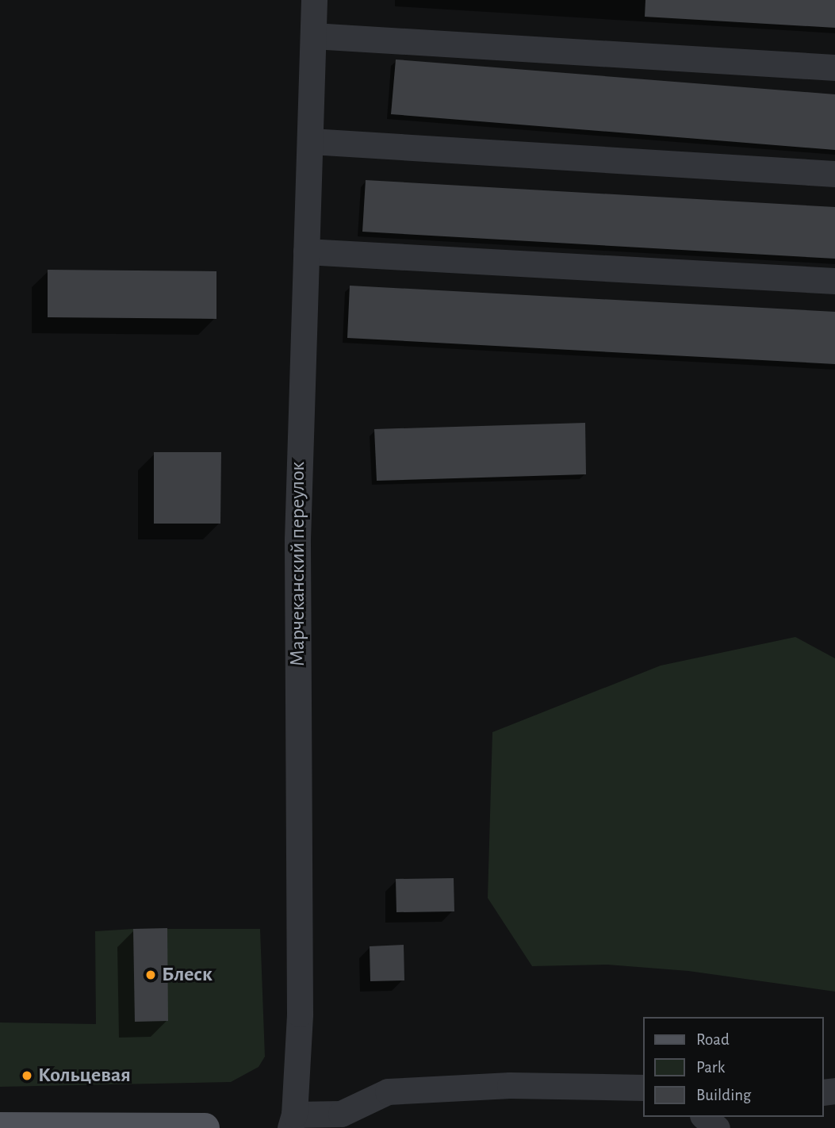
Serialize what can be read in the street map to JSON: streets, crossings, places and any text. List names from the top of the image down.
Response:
{
  "streets": {
    "street": ["Марчеканский переулок"]
  },
  "places": ["Блеск", "Кольцевая"],
  "legend": ["Road", "Park", "Building"]
}
